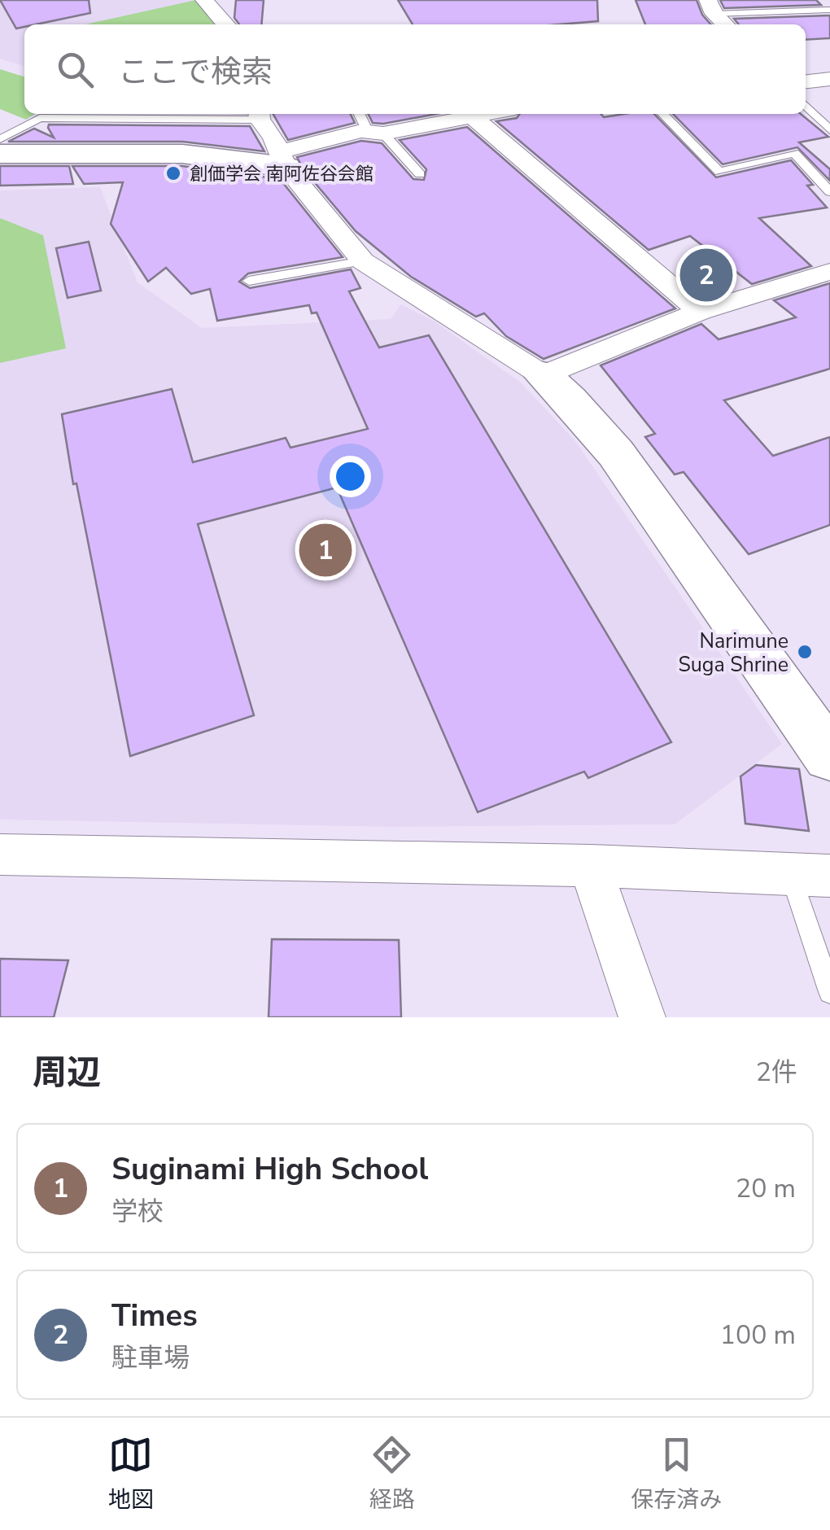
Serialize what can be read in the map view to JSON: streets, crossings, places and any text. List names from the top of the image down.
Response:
{
  "places": ["創価学会 南阿佐谷会館", "Narimune Suga Shrine"],
  "page": {
    "search": "ここで検索",
    "pins": ["2", "1"],
    "heading": ["周辺", "2件"],
    "list": [
      {
        "mark": "1",
        "name": "Suginami High School",
        "note": "学校",
        "value": "20 m"
      },
      {
        "mark": "2",
        "name": "Times",
        "note": "駐車場",
        "value": "100 m"
      }
    ],
    "nav": ["地図", "経路", "保存済み"]
  }
}
